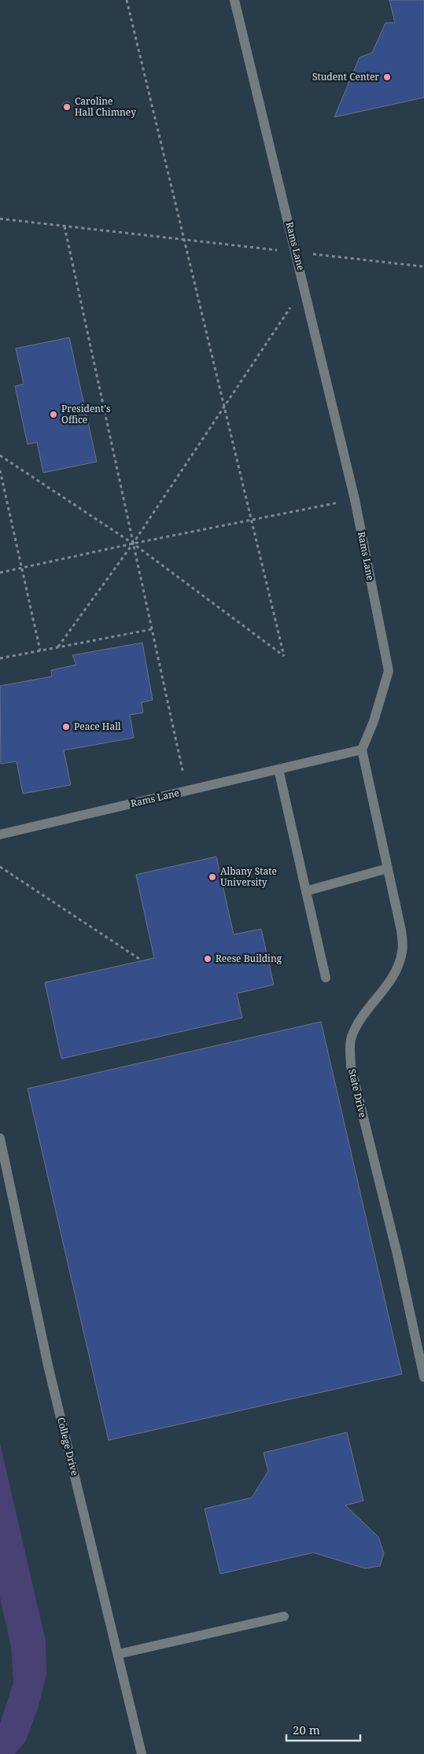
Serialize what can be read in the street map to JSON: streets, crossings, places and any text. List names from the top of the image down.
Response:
{
  "streets": {
    "street": ["Rams Lane", "State Drive", "College Drive"]
  },
  "crossings": [
    ["Rams Lane", "State Drive"]
  ],
  "places": [
    "Student Center",
    "Caroline Hall Chimney",
    "President's Office",
    "Peace Hall",
    "Albany State University",
    "Reese Building"
  ],
  "scale_bar": "20 m"
}
